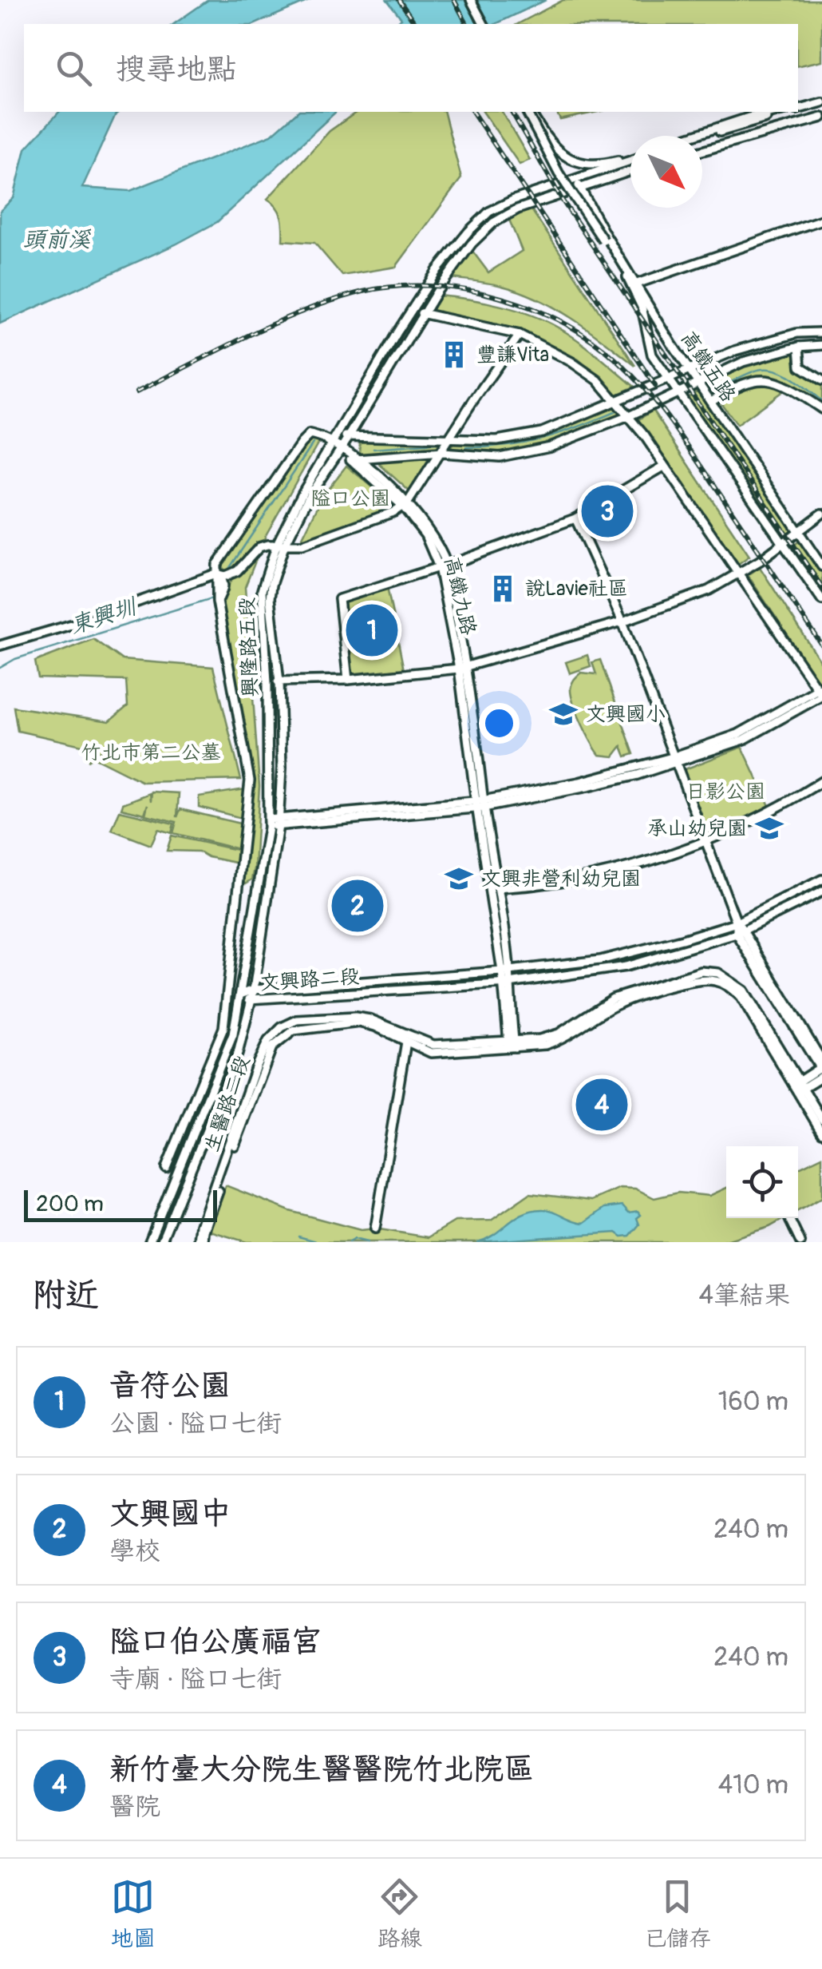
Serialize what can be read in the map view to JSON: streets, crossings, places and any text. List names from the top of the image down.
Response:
{
  "streets": {
    "street": [
      "高鐵五路",
      "高鐵九路",
      "興隆路五段",
      "文興路二段",
      "生醫路二段"
    ]
  },
  "crossings": [
    ["高鐵五路", "興隆路五段"],
    ["高鐵九路", "興隆路五段"],
    ["高鐵九路", "文興路二段"],
    ["高鐵九路", "生醫路二段"],
    ["興隆路五段", "文興路二段"]
  ],
  "water": ["頭前溪", "東興圳"],
  "parks": ["隘口公園", "竹北市第二公墓", "日影公園"],
  "places": {
    "building": ["豐謙Vita", "說Lavie社區"],
    "school or university": ["文興國小", "承山幼兒園", "文興非營利幼兒園"]
  },
  "scale_bar": "200 m",
  "north": "bottom right",
  "page": {
    "search": "搜尋地點",
    "pins": [
      "3",
      "1",
      "2",
      "4"
    ],
    "scale": "200 m",
    "heading": ["附近", "4筆結果"],
    "list": [
      {
        "mark": "1",
        "name": "音符公園",
        "note": "公園 · 隘口七街",
        "value": "160 m"
      },
      {
        "mark": "2",
        "name": "文興國中",
        "note": "學校",
        "value": "240 m"
      },
      {
        "mark": "3",
        "name": "隘口伯公廣福宮",
        "note": "寺廟 · 隘口七街",
        "value": "240 m"
      },
      {
        "mark": "4",
        "name": "新竹臺大分院生醫醫院竹北院區",
        "note": "醫院",
        "value": "410 m"
      }
    ],
    "nav": ["地圖", "路線", "已儲存"]
  }
}
